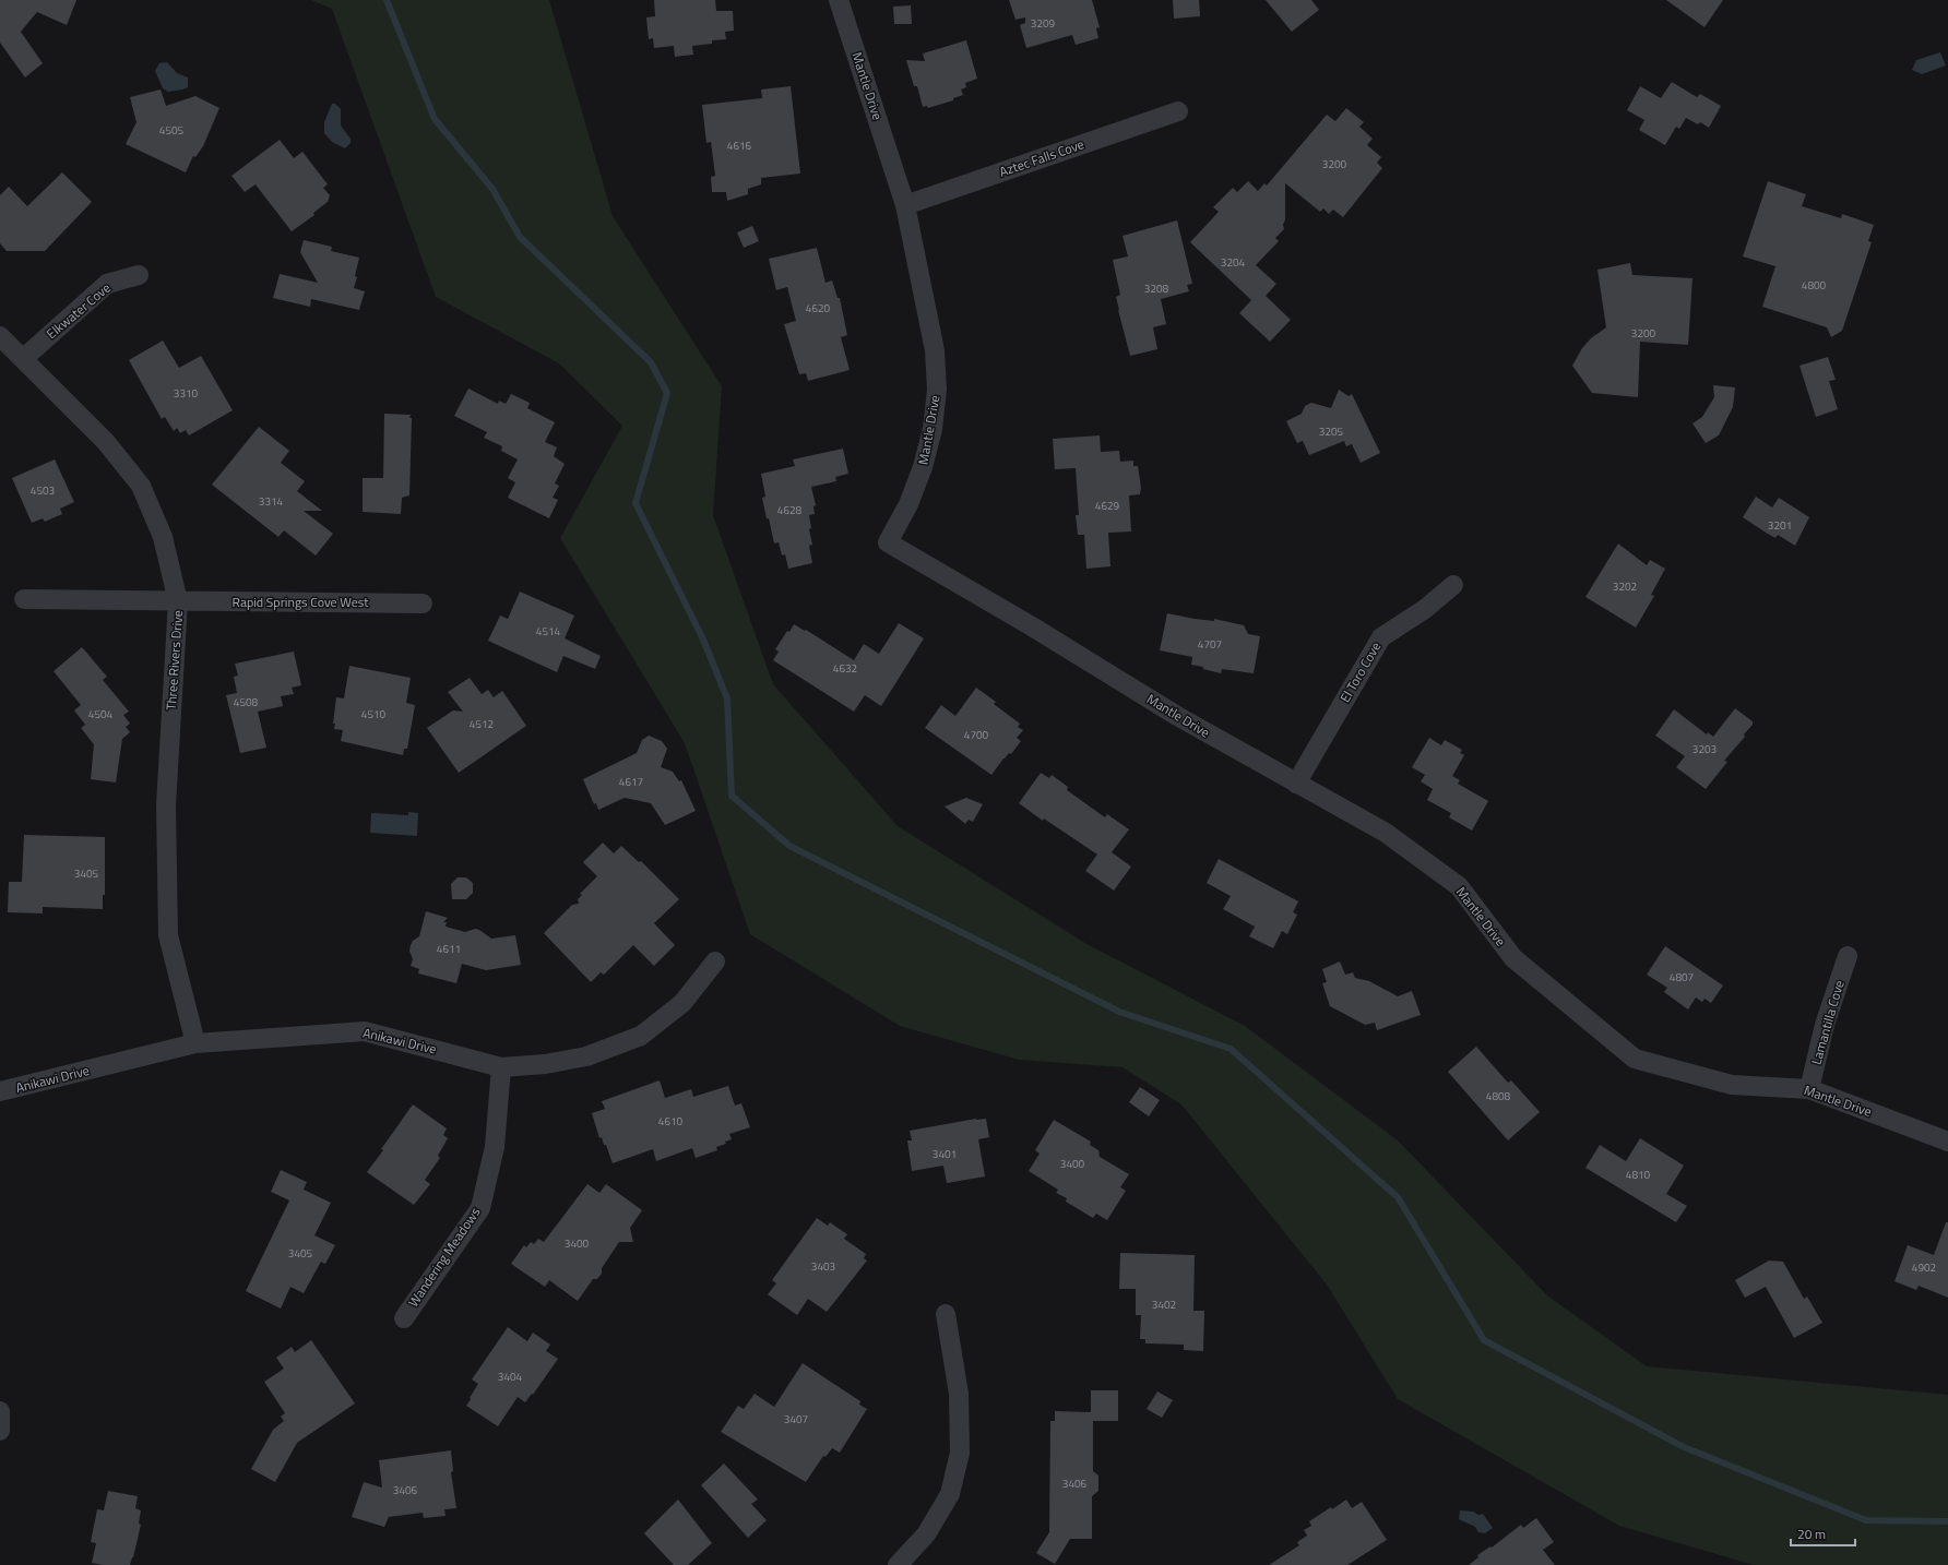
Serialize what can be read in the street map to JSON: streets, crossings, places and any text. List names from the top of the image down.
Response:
{
  "streets": {
    "street": [
      "Mantle Drive",
      "Aztec Falls Cove",
      "Elkwater Cove",
      "Rapid Springs Cove West",
      "Three Rivers Drive",
      "El Toro Cove",
      "Lamantilla Cove",
      "Anikawi Drive",
      "Wandering Meadows"
    ]
  },
  "crossings": [
    ["Mantle Drive", "Aztec Falls Cove"],
    ["Mantle Drive", "El Toro Cove"],
    ["Mantle Drive", "Lamantilla Cove"],
    ["Elkwater Cove", "Three Rivers Drive"],
    ["Rapid Springs Cove West", "Three Rivers Drive"],
    ["Three Rivers Drive", "Anikawi Drive"],
    ["Anikawi Drive", "Wandering Meadows"]
  ],
  "house_numbers": [
    "3209",
    "4505",
    "4616",
    "3200",
    "3204",
    "4800",
    "3208",
    "4620",
    "3200",
    "3310",
    "3205",
    "4503",
    "3314",
    "4629",
    "4628",
    "3201",
    "3202",
    "4514",
    "4707",
    "4632",
    "4508",
    "4504",
    "4510",
    "4512",
    "4700",
    "3203",
    "4617",
    "3405",
    "4611",
    "4807",
    "4808",
    "4610",
    "3401",
    "3400",
    "4810",
    "3400",
    "3405",
    "3403",
    "4902",
    "3402",
    "3404",
    "3407",
    "3406",
    "3406"
  ],
  "scale_bar": "20 m"
}
